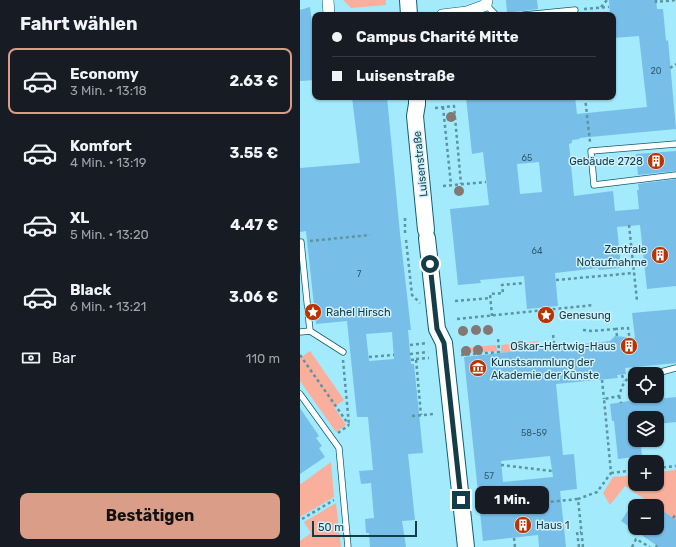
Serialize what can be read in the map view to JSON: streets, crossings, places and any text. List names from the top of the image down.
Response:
{
  "streets": {
    "street": ["Luisenstraße"]
  },
  "places": {
    "building": [
      "Gebäude 2728",
      "Zentrale Notaufnahme",
      "Oskar-Hertwig-Haus",
      "Haus 1"
    ],
    "place": ["Rahel Hirsch", "Genesung"],
    "museum": ["Kunstsammlung der Akademie der Künste"]
  },
  "house_numbers": [
    "20",
    "65",
    "64",
    "7",
    "58-59",
    "57"
  ],
  "scale_bar": "50 m",
  "page": {
    "heading": "Fahrt wählen",
    "banner": ["Campus Charité Mitte", "Luisenstraße"],
    "list": [
      {
        "name": "Economy",
        "note": "3 Min. · 13:18",
        "value": "2.63 €"
      },
      {
        "name": "Komfort",
        "note": "4 Min. · 13:19",
        "value": "3.55 €"
      },
      {
        "name": "XL",
        "note": "5 Min. · 13:20",
        "value": "4.47 €"
      },
      {
        "name": "Black",
        "note": "6 Min. · 13:21",
        "value": "3.06 €"
      }
    ],
    "pay": ["Bar", "110 m"],
    "map_buttons": ["+", "−"],
    "buttons": "Bestätigen",
    "bubble": "1 Min.",
    "scale": "50 m"
  }
}
